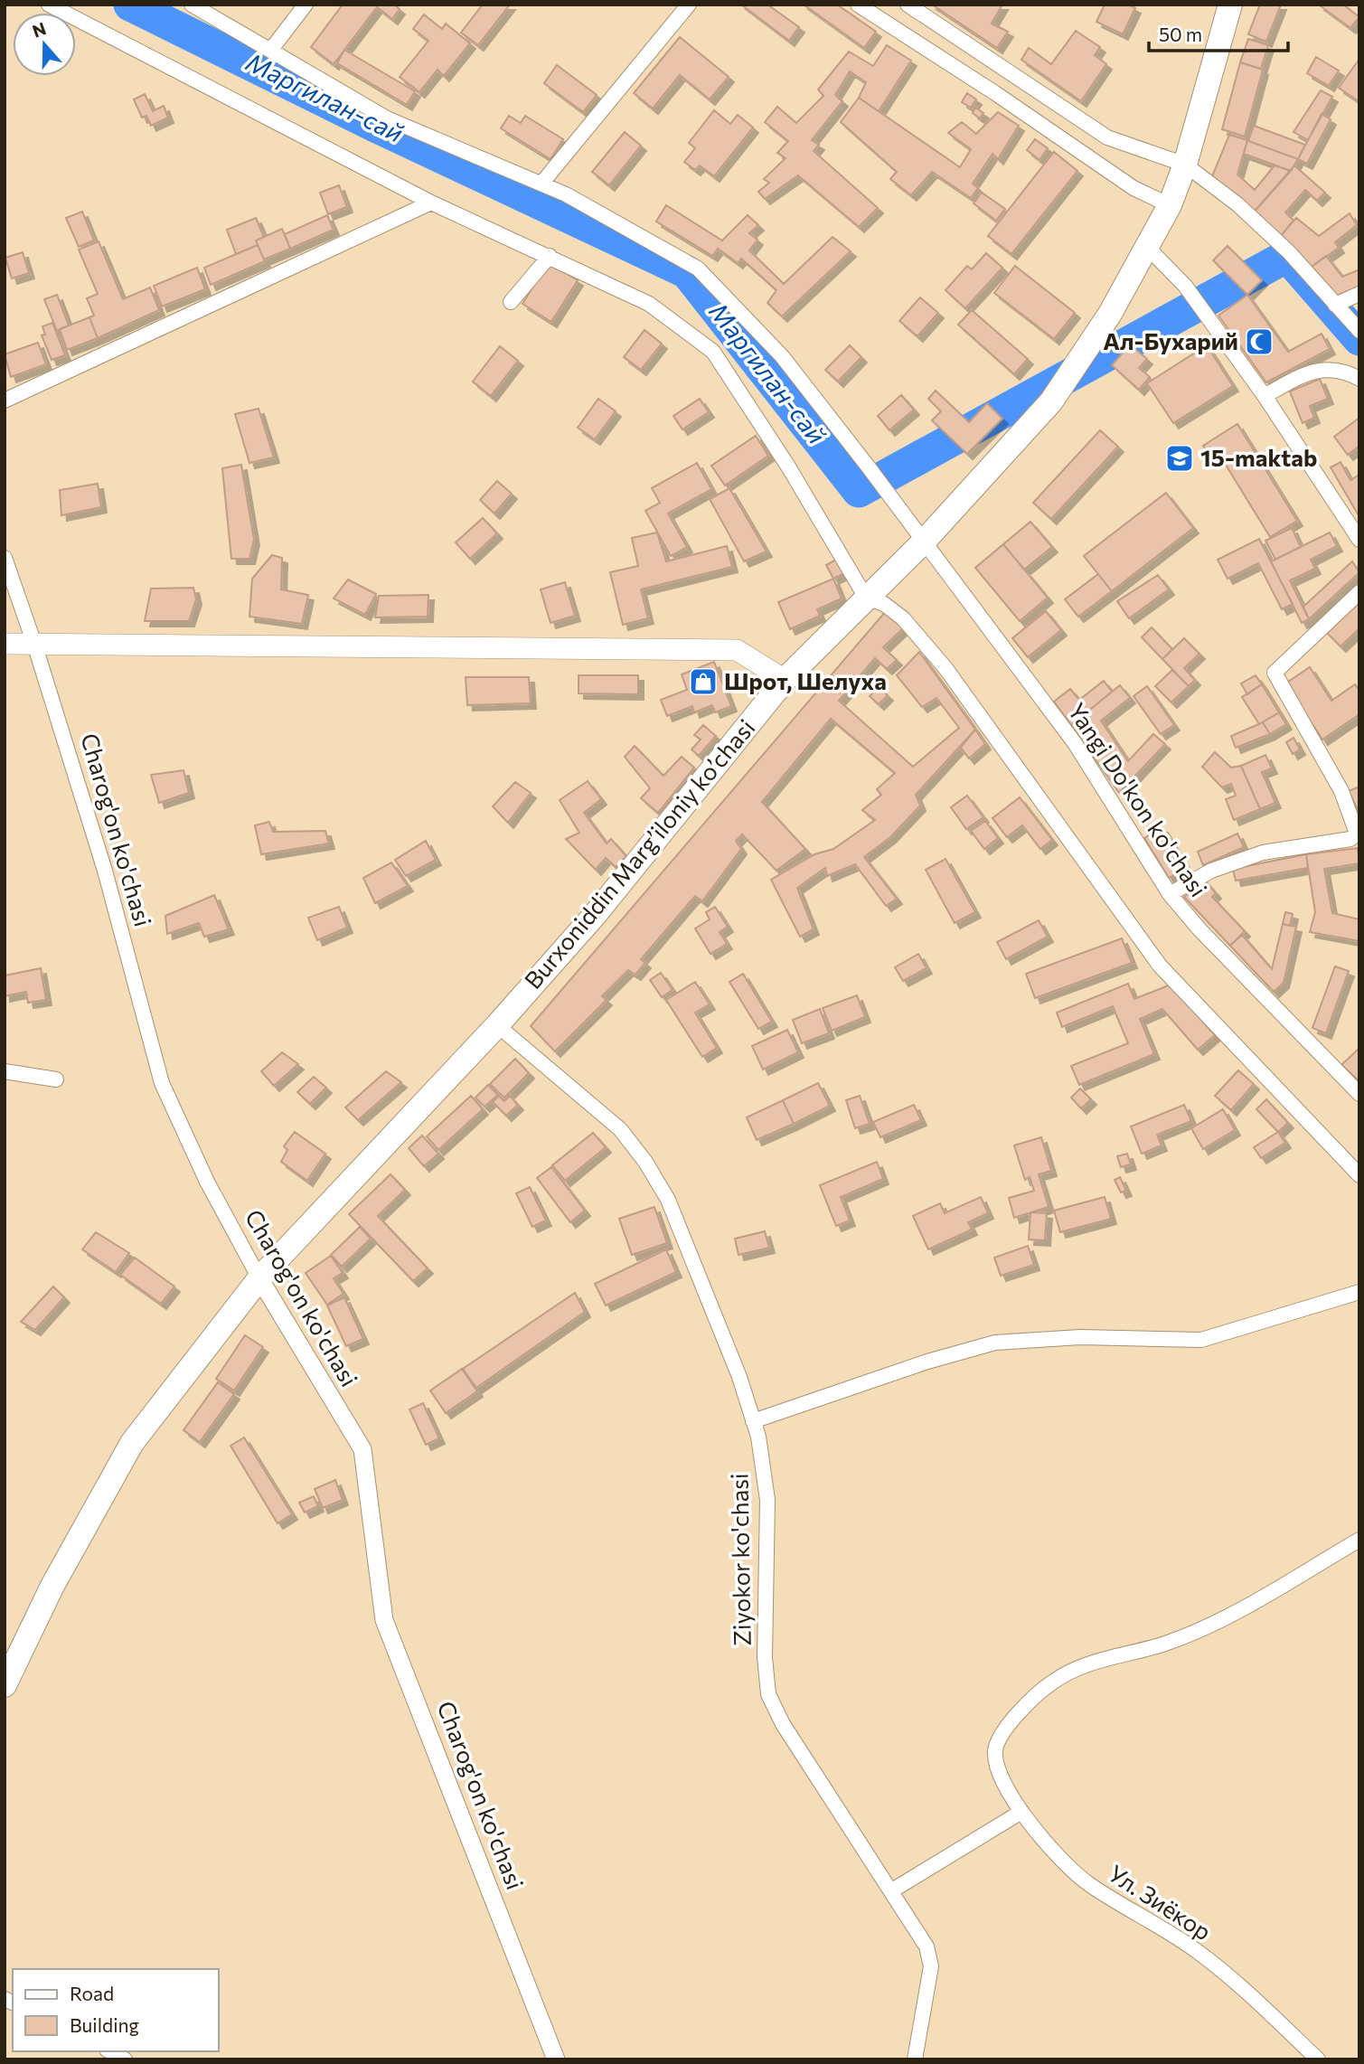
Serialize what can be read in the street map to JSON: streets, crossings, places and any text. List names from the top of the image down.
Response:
{
  "streets": {
    "main road": ["Burxoniddin Marg’iloniy ko’chasi"],
    "street": [
      "Yangi Do'kon ko'chasi",
      "Charog'on ko'chasi",
      "Ziyokor ko'chasi",
      "Ул. Зиёкор"
    ]
  },
  "crossings": [
    ["Yangi Do'kon ko'chasi", "Burxoniddin Marg’iloniy ko’chasi"],
    ["Charog'on ko'chasi", "Burxoniddin Marg’iloniy ko’chasi"],
    ["Burxoniddin Marg’iloniy ko’chasi", "Ziyokor ko'chasi"]
  ],
  "water": ["Маргилан-сай"],
  "places": {
    "mosque": ["Ал-Бухарий"],
    "school or university": ["15-maktab"],
    "shop": ["Шрот, Шелуха"]
  },
  "legend": ["Road", "Building"],
  "scale_bar": "50 m",
  "north": "top"
}
